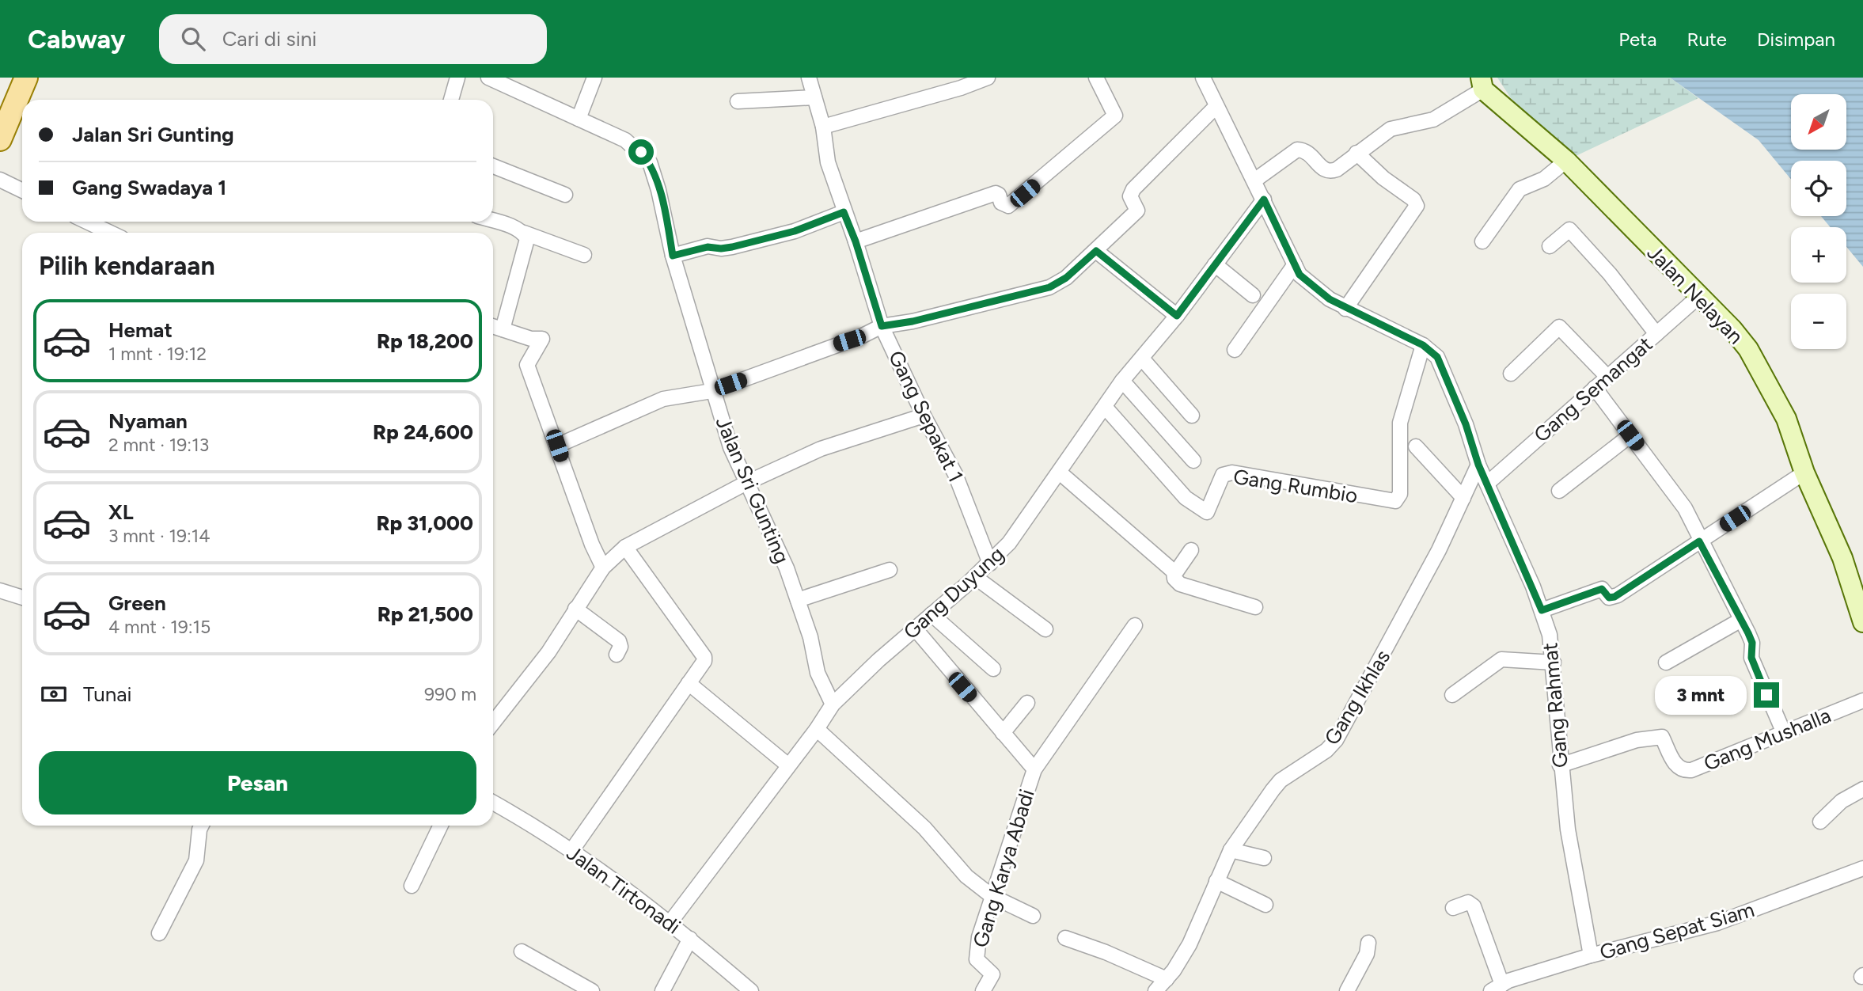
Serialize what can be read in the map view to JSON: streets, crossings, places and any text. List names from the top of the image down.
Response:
{
  "streets": {
    "main road": ["Jalan Nelayan"],
    "street": [
      "Gang Semangat",
      "Gang Sepakat 1",
      "Gang Rumbio",
      "Jalan Sri Gunting",
      "Gang Duyung",
      "Gang Ikhlas",
      "Gang Rahmat",
      "Gang Mushalla",
      "Gang Karya Abadi",
      "Jalan Tirtonadi",
      "Gang Sepat Siam"
    ]
  },
  "crossings": [
    ["Jalan Nelayan", "Gang Semangat"],
    ["Gang Semangat", "Gang Rahmat"],
    ["Gang Sepakat 1", "Gang Duyung"],
    ["Gang Rumbio", "Gang Duyung"],
    ["Gang Rumbio", "Gang Rahmat"],
    ["Jalan Sri Gunting", "Gang Duyung"],
    ["Gang Duyung", "Gang Rahmat"],
    ["Gang Duyung", "Jalan Tirtonadi"],
    ["Gang Ikhlas", "Gang Rahmat"],
    ["Gang Rahmat", "Gang Mushalla"],
    ["Gang Rahmat", "Gang Sepat Siam"]
  ],
  "north": "bottom left",
  "page": {
    "header": "Cabway",
    "search": "Cari di sini",
    "nav": ["Peta", "Rute", "Disimpan"],
    "map_buttons": ["+", "−"],
    "banner": ["Jalan Sri Gunting", "Gang Swadaya 1"],
    "heading": "Pilih kendaraan",
    "list": [
      {
        "name": "Hemat",
        "note": "1 mnt · 19:12",
        "value": "Rp 18,200"
      },
      {
        "name": "Nyaman",
        "note": "2 mnt · 19:13",
        "value": "Rp 24,600"
      },
      {
        "name": "XL",
        "note": "3 mnt · 19:14",
        "value": "Rp 31,000"
      },
      {
        "name": "Green",
        "note": "4 mnt · 19:15",
        "value": "Rp 21,500"
      }
    ],
    "pay": ["Tunai", "990 m"],
    "bubble": "3 mnt",
    "buttons": "Pesan"
  }
}
